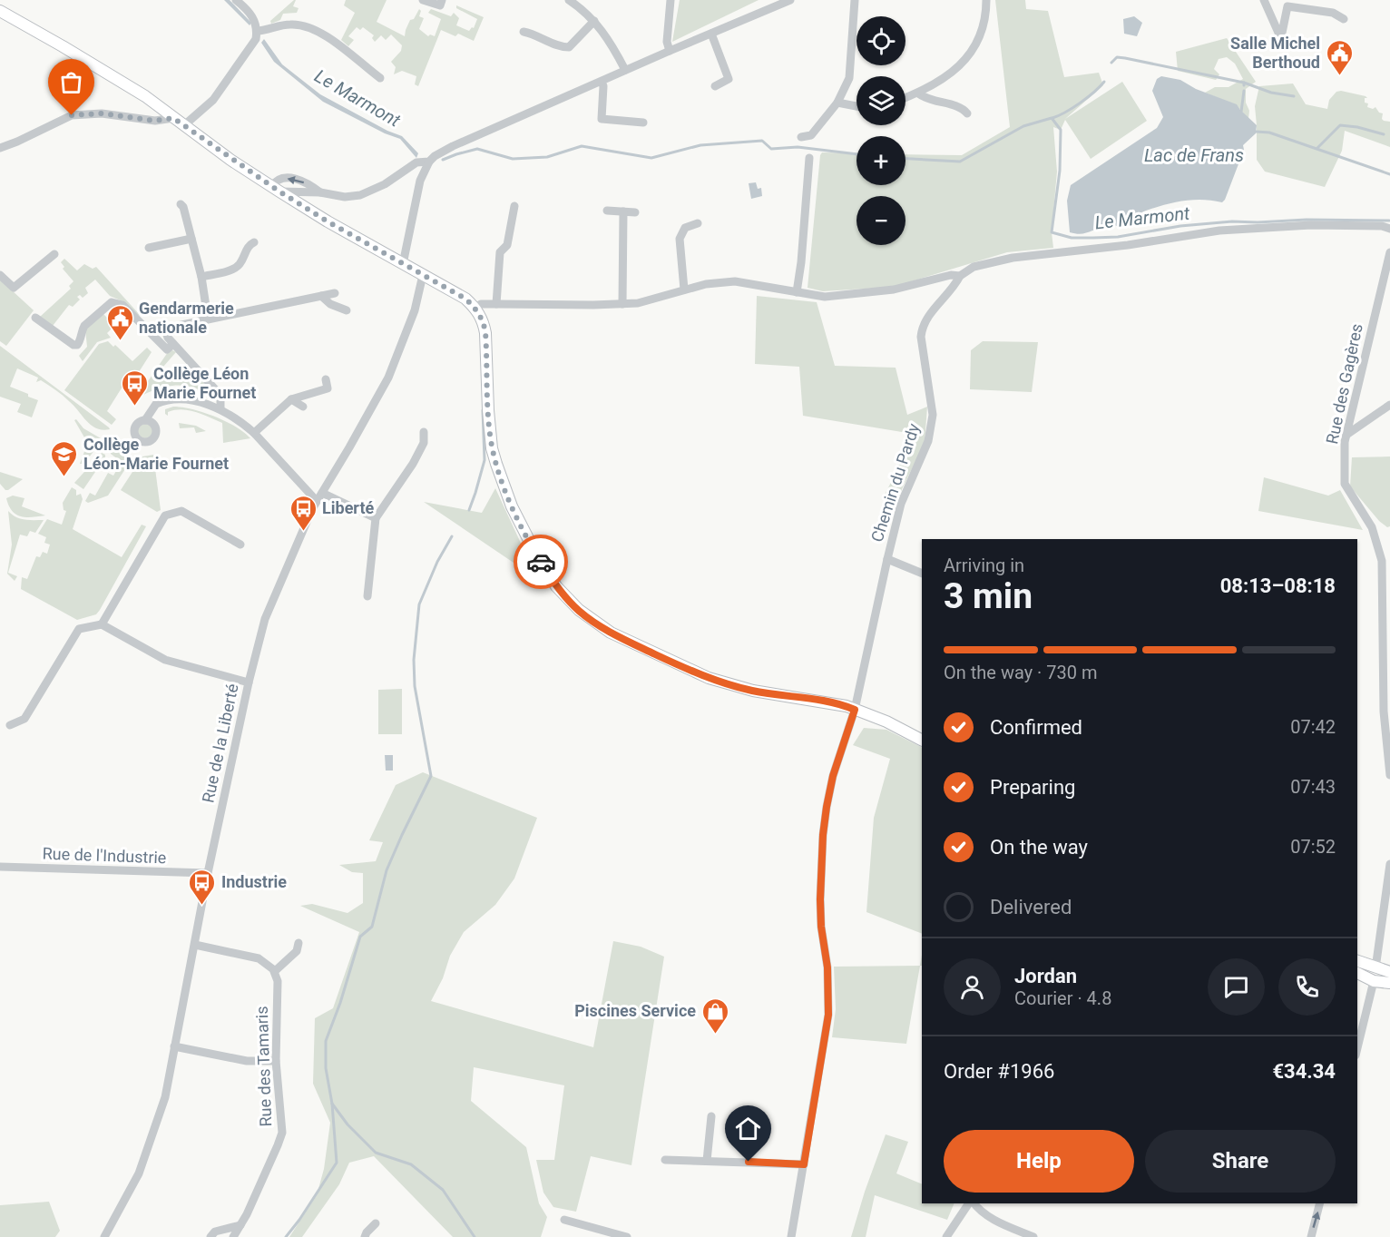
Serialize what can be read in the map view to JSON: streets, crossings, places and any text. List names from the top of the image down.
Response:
{
  "streets": {
    "street": [
      "Rue des Gagères",
      "Chemin du Pardy",
      "Rue de la Liberté",
      "Rue de l'Industrie",
      "Rue des Tamaris"
    ]
  },
  "crossings": [
    ["Rue de la Liberté", "Rue de l'Industrie"]
  ],
  "water": ["Le Marmont", "Lac de Frans"],
  "places": {
    "public building": ["Salle Michel Berthoud", "Gendarmerie nationale"],
    "bus stop": ["Collège Léon Marie Fournet", "Liberté", "Industrie"],
    "school or university": ["Collège Léon-Marie Fournet"],
    "shop": ["Piscines Service"]
  },
  "page": {
    "map_buttons": ["+", "−"],
    "heading": ["3 min", "Arriving in", "08:13–08:18"],
    "panel": [
      "Jordan",
      "Courier · 4.8",
      "Order #1966",
      "€34.34"
    ],
    "bar": "On the way · 730 m",
    "list": [
      ["Confirmed", "07:42"],
      ["Preparing", "07:43"],
      ["On the way", "07:52"],
      "Delivered"
    ],
    "buttons": ["Help", "Share"]
  }
}
